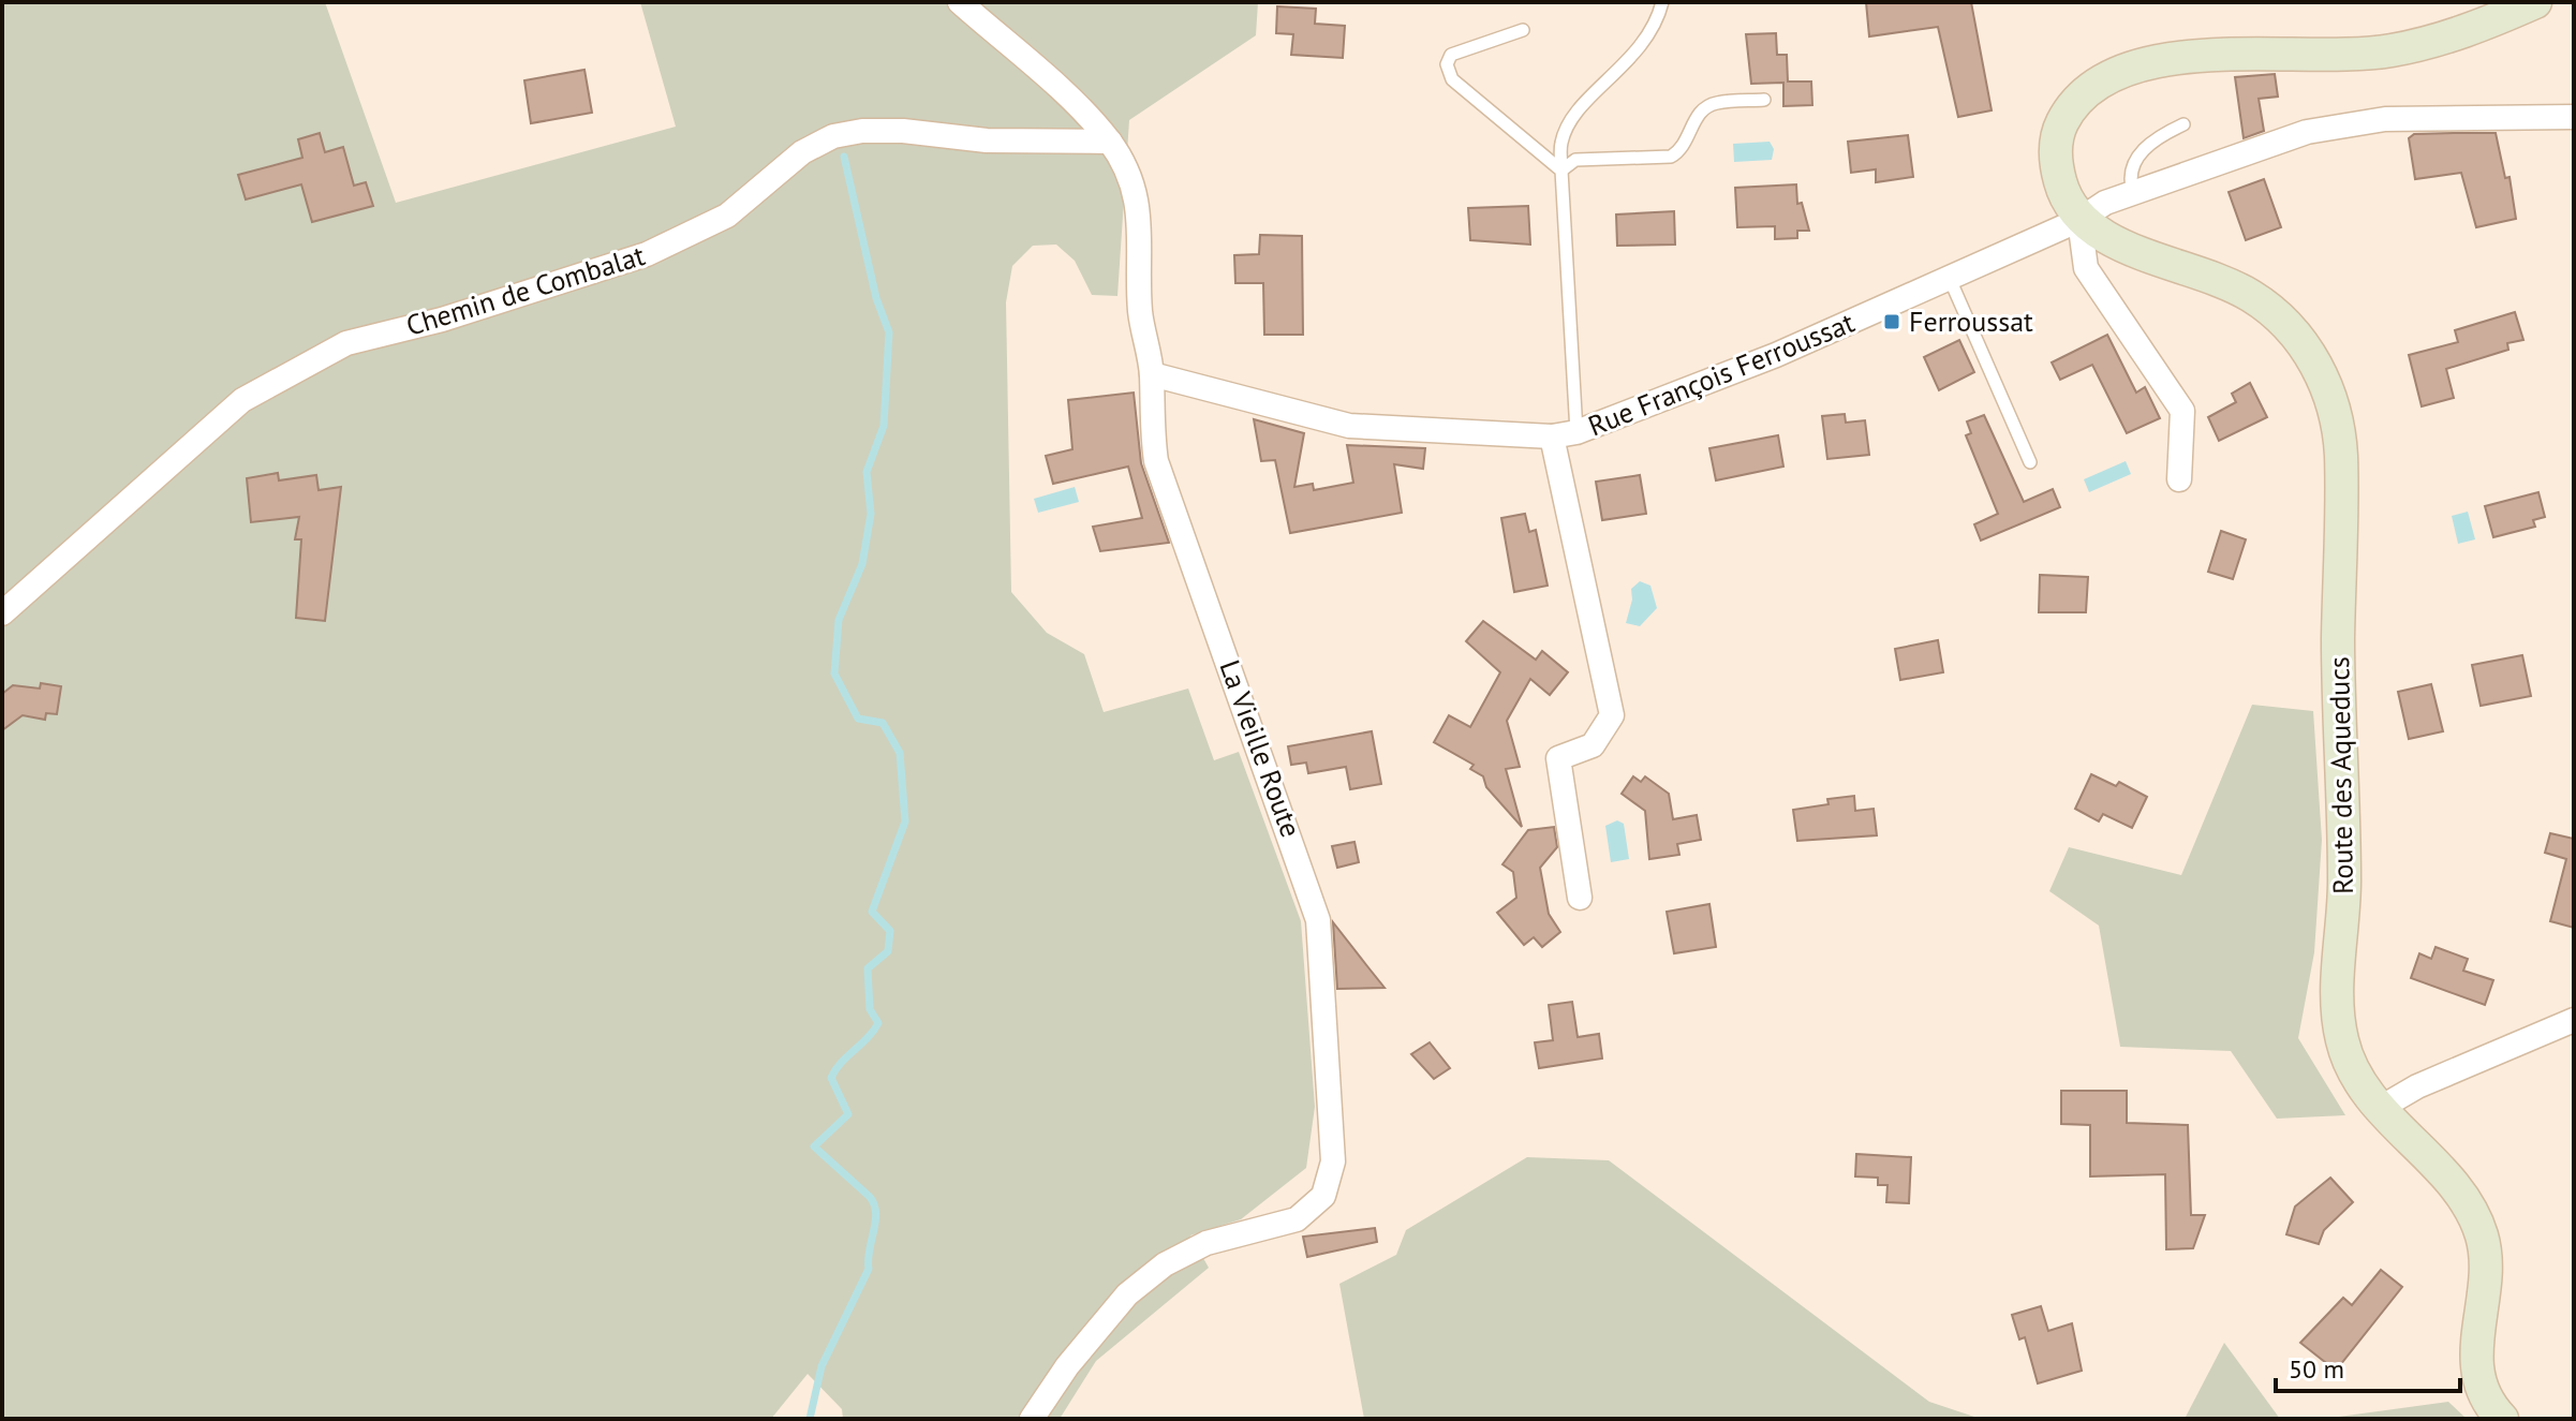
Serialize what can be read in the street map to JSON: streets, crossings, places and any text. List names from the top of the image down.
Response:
{
  "streets": {
    "main road": ["Route des Aqueducs"],
    "street": ["Chemin de Combalat", "Rue François Ferroussat", "La Vieille Route"]
  },
  "crossings": [
    ["Chemin de Combalat", "La Vieille Route"],
    ["Rue François Ferroussat", "La Vieille Route"],
    ["Rue François Ferroussat", "Route des Aqueducs"]
  ],
  "places": {
    "transit": ["Ferroussat"]
  },
  "scale_bar": "50 m"
}
